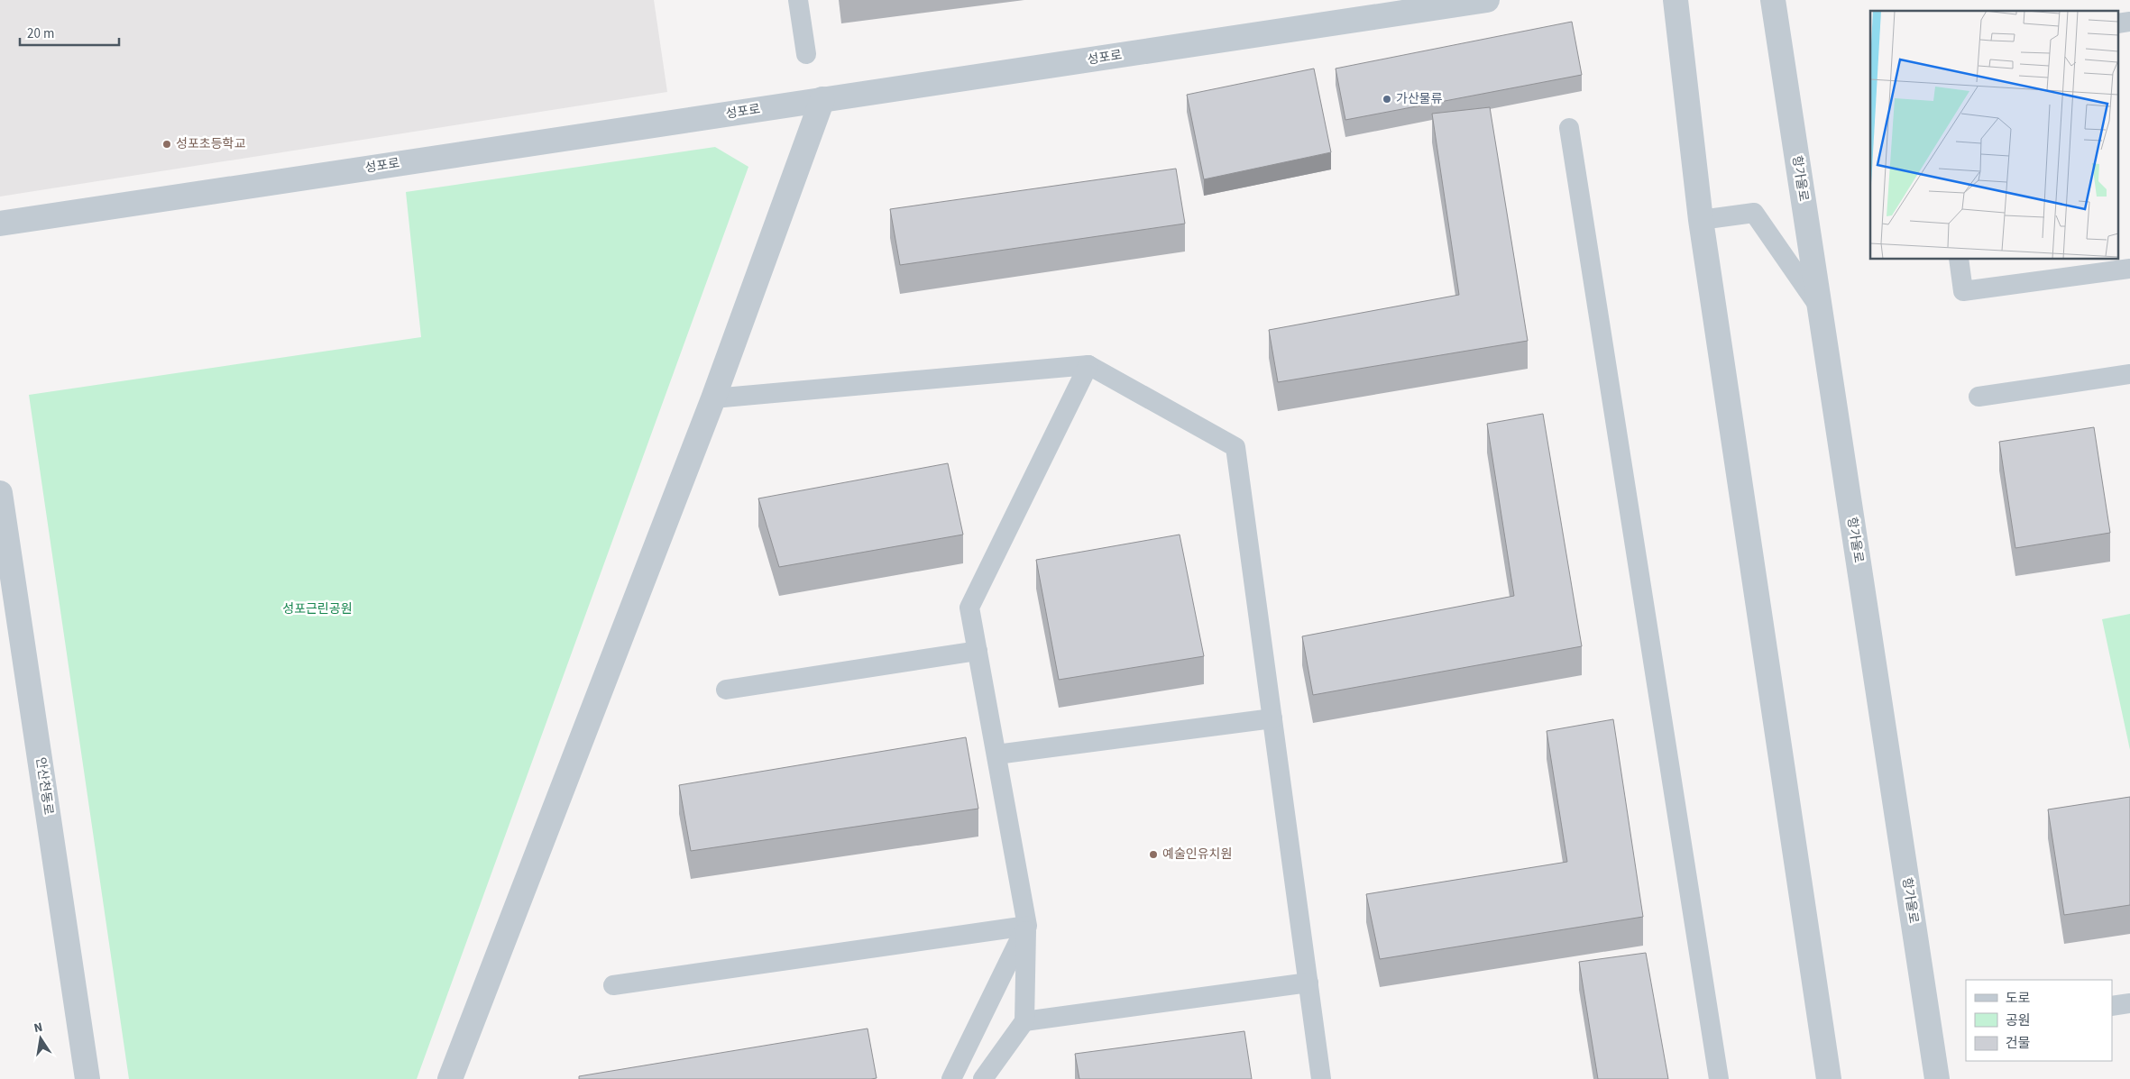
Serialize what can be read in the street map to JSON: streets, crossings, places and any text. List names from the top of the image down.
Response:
{
  "streets": {
    "street": ["성포로", "항가울로", "안산천동로"]
  },
  "parks": ["성포근린공원"],
  "places": ["가산물류", "성포초등학교", "예술인유치원"],
  "legend": ["도로", "공원", "건물"],
  "scale_bar": "20 m",
  "north": "top"
}
